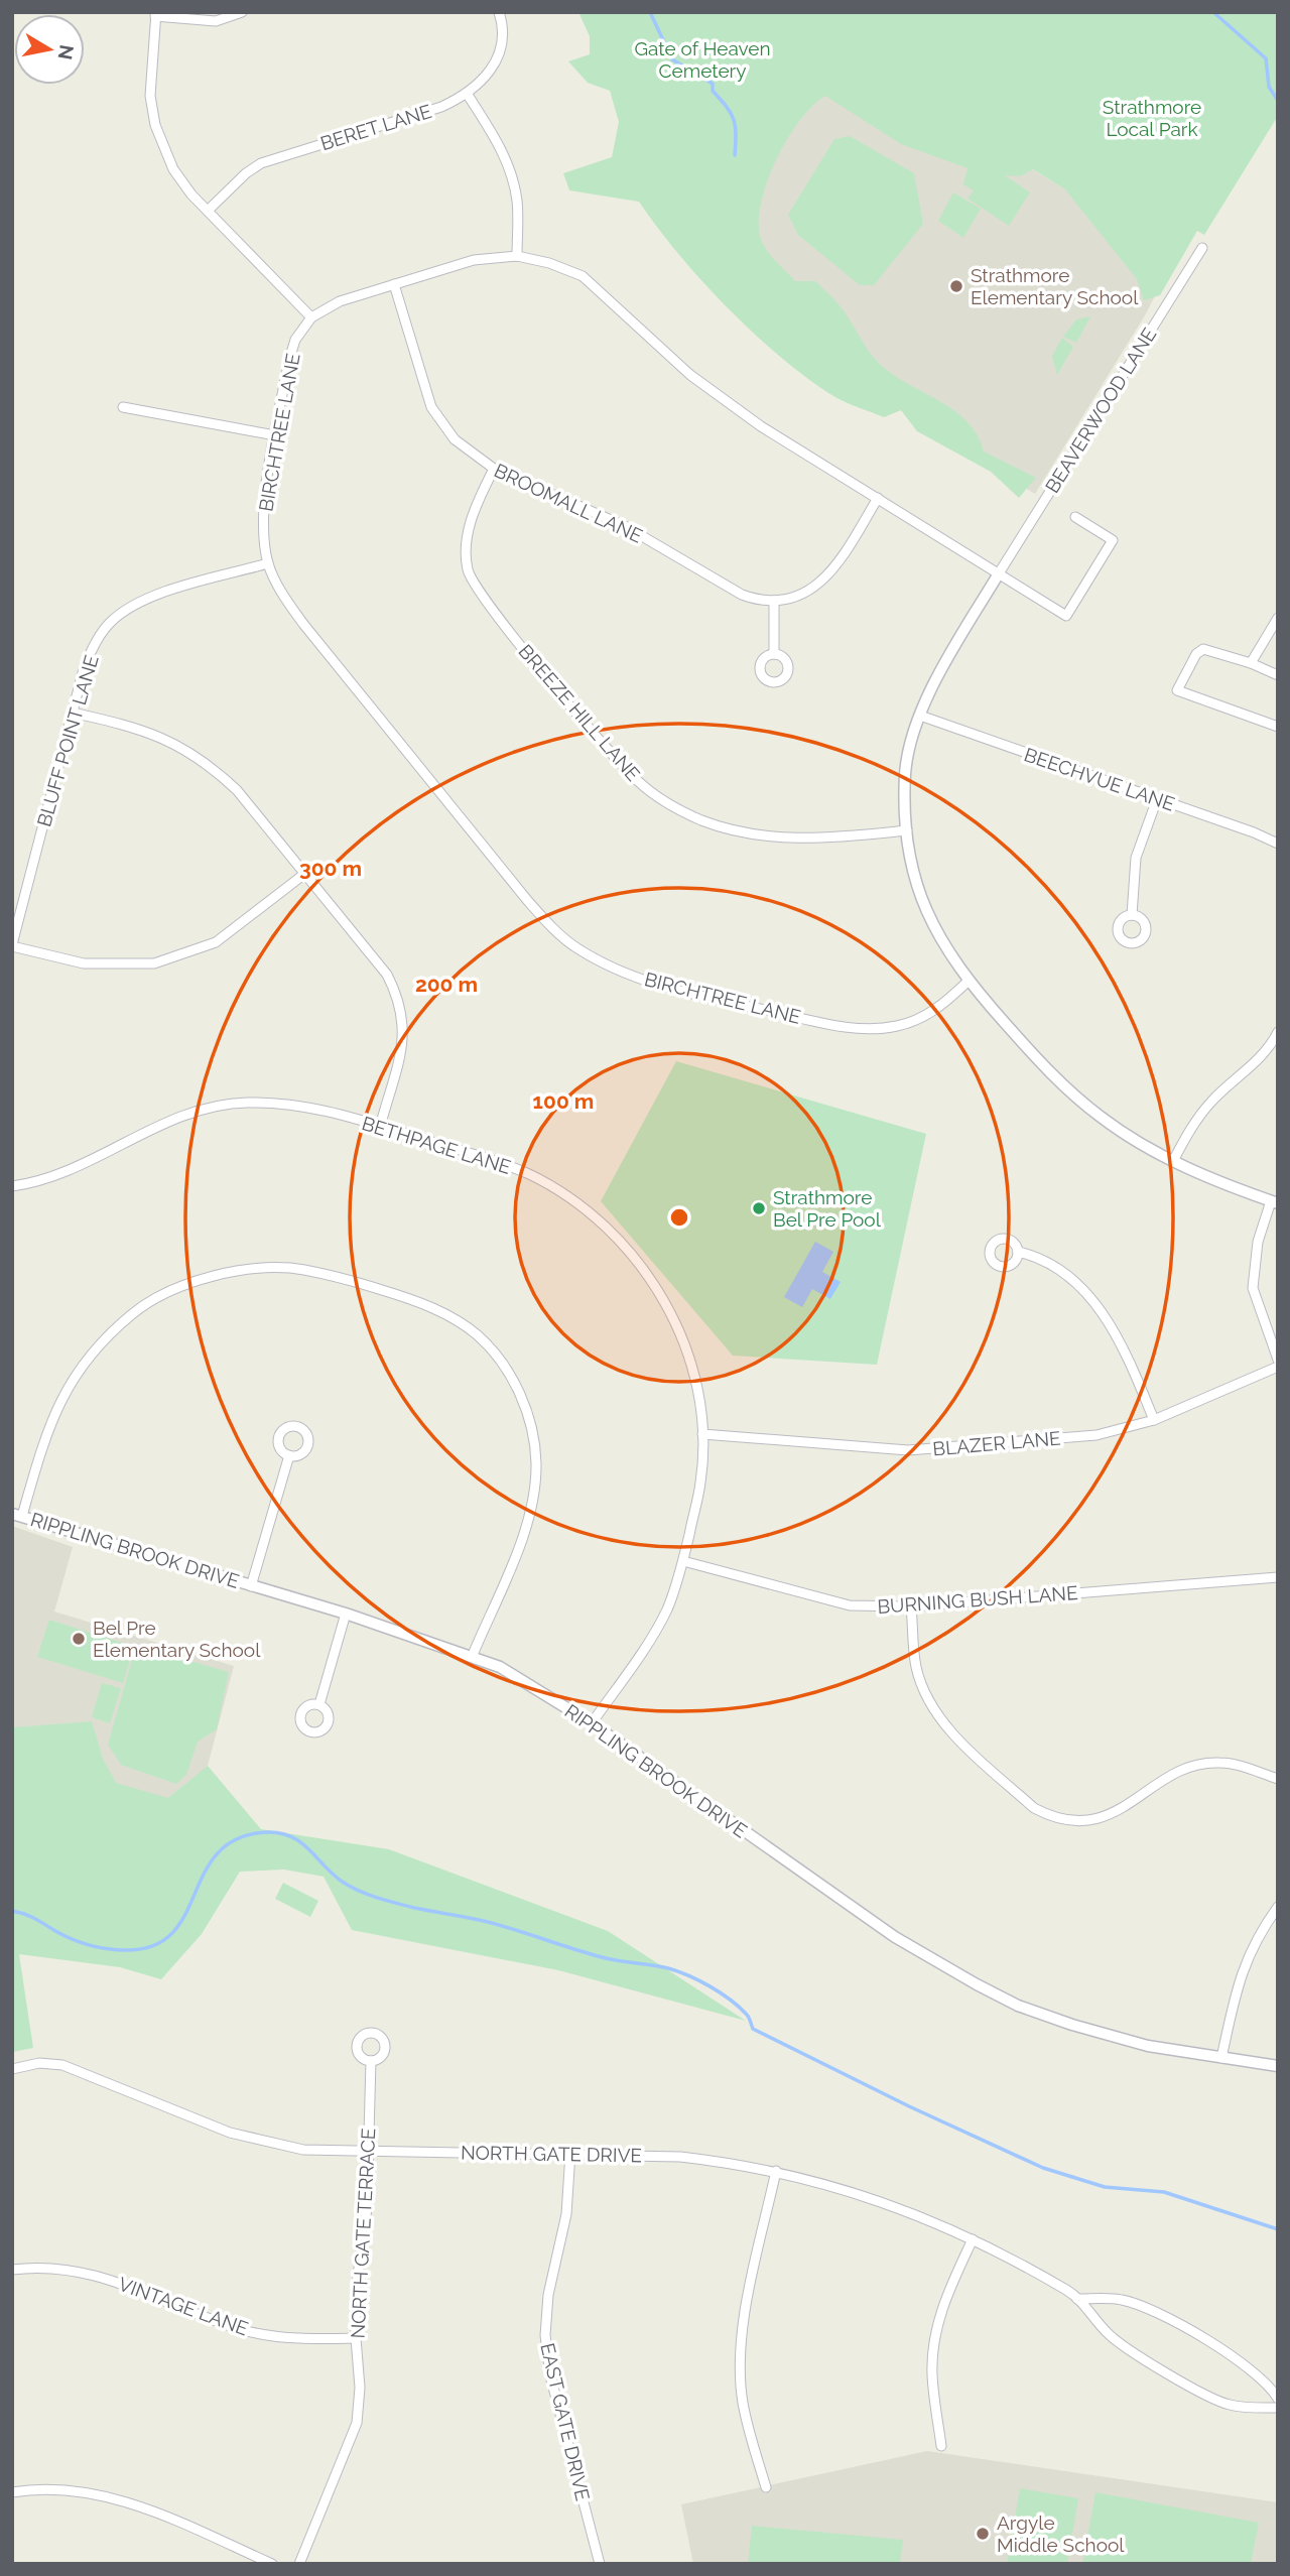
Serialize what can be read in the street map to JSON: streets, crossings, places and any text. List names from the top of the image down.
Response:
{
  "streets": {
    "street": [
      "BERET LANE",
      "BEAVERWOOD LANE",
      "BIRCHTREE LANE",
      "BROOMALL LANE",
      "BREEZE HILL LANE",
      "BLUFF POINT LANE",
      "BEECHVUE LANE",
      "BETHPAGE LANE",
      "BLAZER LANE",
      "RIPPLING BROOK DRIVE",
      "BURNING BUSH LANE",
      "NORTH GATE DRIVE",
      "NORTH GATE TERRACE",
      "VINTAGE LANE",
      "EAST GATE DRIVE"
    ]
  },
  "crossings": [
    ["BEAVERWOOD LANE", "BIRCHTREE LANE"],
    ["BEAVERWOOD LANE", "BREEZE HILL LANE"],
    ["BEAVERWOOD LANE", "BEECHVUE LANE"],
    ["BIRCHTREE LANE", "BROOMALL LANE"],
    ["BIRCHTREE LANE", "BLUFF POINT LANE"],
    ["BROOMALL LANE", "BREEZE HILL LANE"],
    ["BETHPAGE LANE", "BLAZER LANE"],
    ["BETHPAGE LANE", "RIPPLING BROOK DRIVE"],
    ["BETHPAGE LANE", "BURNING BUSH LANE"],
    ["NORTH GATE DRIVE", "NORTH GATE TERRACE"],
    ["NORTH GATE DRIVE", "EAST GATE DRIVE"],
    ["NORTH GATE TERRACE", "VINTAGE LANE"]
  ],
  "parks": ["Gate of Heaven Cemetery", "Strathmore Local Park"],
  "places": [
    "Strathmore Elementary School",
    "Strathmore Bel Pre Pool",
    "Bel Pre Elementary School",
    "Argyle Middle School"
  ],
  "north": "right",
  "rings": ["300 m", "200 m", "100 m"]
}
